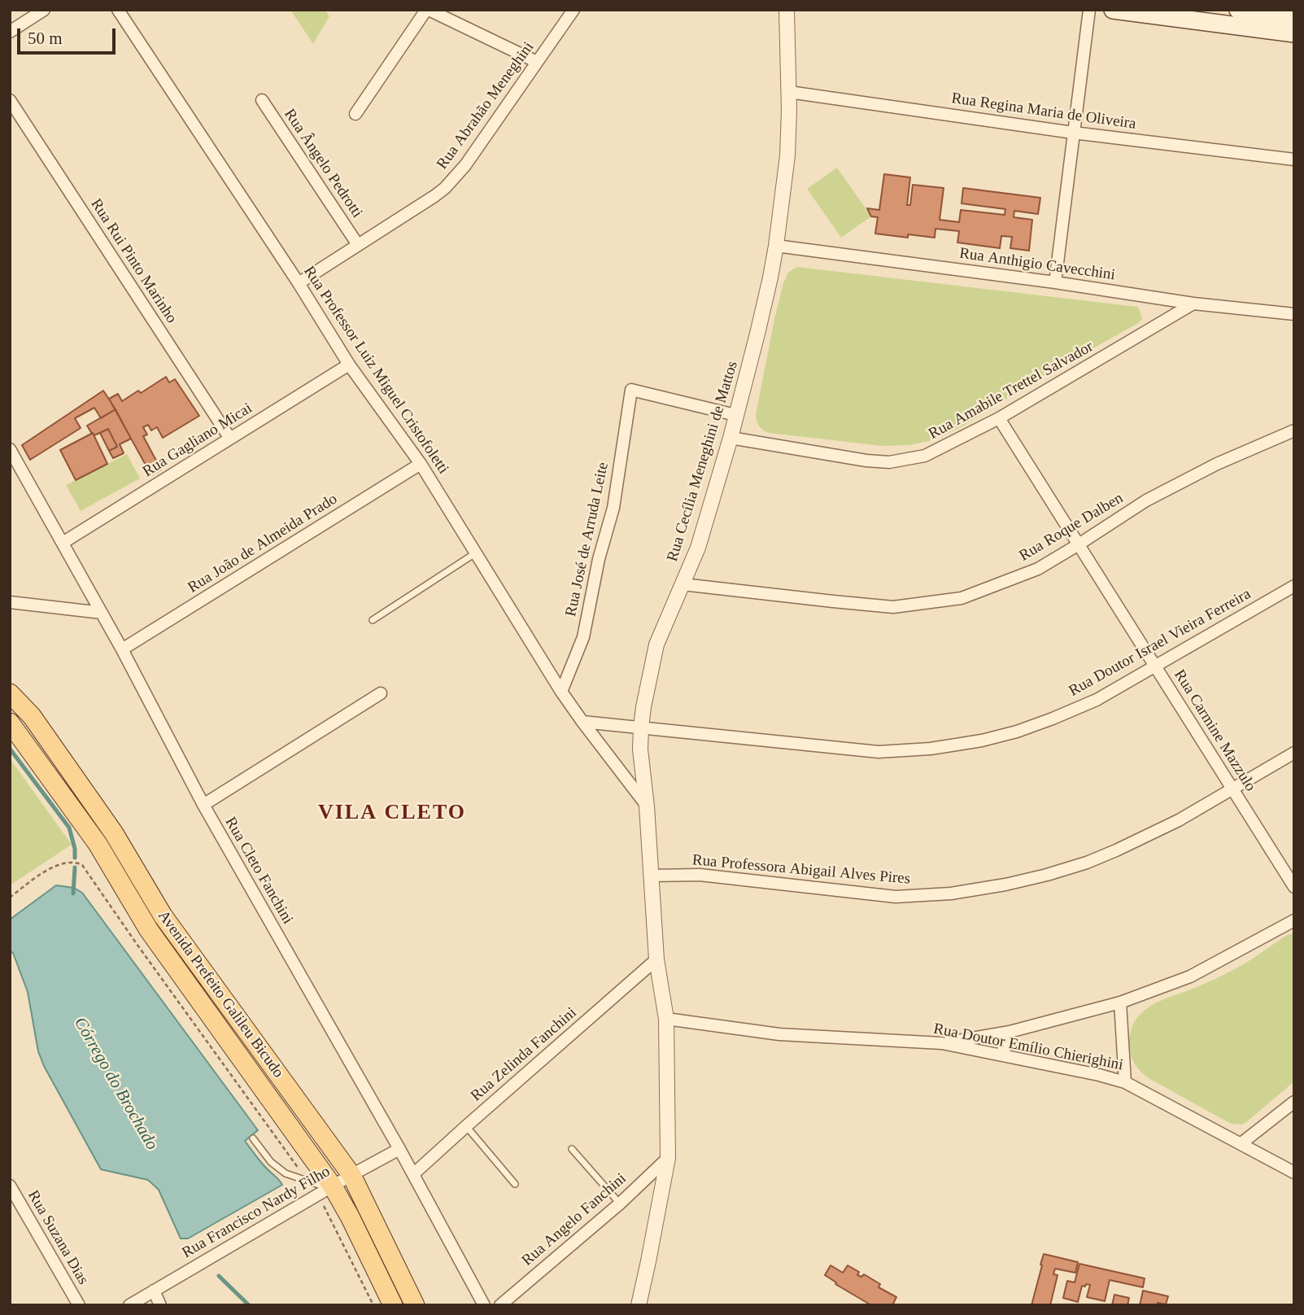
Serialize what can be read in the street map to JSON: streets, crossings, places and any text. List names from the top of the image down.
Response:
{
  "streets": {
    "main road": ["Avenida Prefeito Galileu Bicudo"],
    "street": [
      "Rua Abrahão Meneghini",
      "Rua Regina Maria de Oliveira",
      "Rua Ângelo Pedrotti",
      "Rua Rui Pinto Marinho",
      "Rua Anthigio Cavecchini",
      "Rua Professor Luiz Miguel Cristofoletti",
      "Rua Amabile Trettel Salvador",
      "Rua Gagliano Micai",
      "Rua Cecília Meneghini de Mattos",
      "Rua Roque Dalben",
      "Rua José de Arruda Leite",
      "Rua João de Almeida Prado",
      "Rua Doutor Israel Vieira Ferreira",
      "Rua Carmine Mazzulo",
      "Rua Professora Abigail Alves Pires",
      "Rua Cleto Fanchini",
      "Rua Doutor Emílio Chierighini",
      "Rua Zelinda Fanchini",
      "Rua Francisco Nardy Filho",
      "Rua Angelo Fanchini",
      "Rua Suzana Dias"
    ]
  },
  "crossings": [
    ["Rua Abrahão Meneghini", "Rua Ângelo Pedrotti"],
    ["Rua Abrahão Meneghini", "Rua Professor Luiz Miguel Cristofoletti"],
    ["Rua Regina Maria de Oliveira", "Rua Cecília Meneghini de Mattos"],
    ["Rua Rui Pinto Marinho", "Rua Gagliano Micai"],
    ["Rua Anthigio Cavecchini", "Rua Amabile Trettel Salvador"],
    ["Rua Anthigio Cavecchini", "Rua Cecília Meneghini de Mattos"],
    ["Rua Professor Luiz Miguel Cristofoletti", "Rua Gagliano Micai"],
    ["Rua Professor Luiz Miguel Cristofoletti", "Rua Cecília Meneghini de Mattos"],
    ["Rua Professor Luiz Miguel Cristofoletti", "Rua José de Arruda Leite"],
    ["Rua Professor Luiz Miguel Cristofoletti", "Rua João de Almeida Prado"],
    ["Rua Amabile Trettel Salvador", "Rua Cecília Meneghini de Mattos"],
    ["Rua Amabile Trettel Salvador", "Rua Carmine Mazzulo"],
    ["Rua Gagliano Micai", "Rua Cleto Fanchini"],
    ["Rua Cecília Meneghini de Mattos", "Rua Roque Dalben"],
    ["Rua Cecília Meneghini de Mattos", "Rua José de Arruda Leite"],
    ["Rua Cecília Meneghini de Mattos", "Rua Doutor Israel Vieira Ferreira"],
    ["Rua Cecília Meneghini de Mattos", "Rua Professora Abigail Alves Pires"],
    ["Rua Cecília Meneghini de Mattos", "Rua Doutor Emílio Chierighini"],
    ["Rua Cecília Meneghini de Mattos", "Rua Zelinda Fanchini"],
    ["Rua Cecília Meneghini de Mattos", "Rua Angelo Fanchini"],
    ["Rua Roque Dalben", "Rua Carmine Mazzulo"],
    ["Rua João de Almeida Prado", "Rua Cleto Fanchini"],
    ["Rua Doutor Israel Vieira Ferreira", "Rua Carmine Mazzulo"],
    ["Rua Carmine Mazzulo", "Rua Professora Abigail Alves Pires"],
    ["Rua Cleto Fanchini", "Rua Zelinda Fanchini"],
    ["Rua Cleto Fanchini", "Rua Francisco Nardy Filho"],
    ["Avenida Prefeito Galileu Bicudo", "Rua Francisco Nardy Filho"]
  ],
  "districts": ["VILA CLETO"],
  "water": ["Córrego do Brochado"],
  "scale_bar": "50 m"
}
